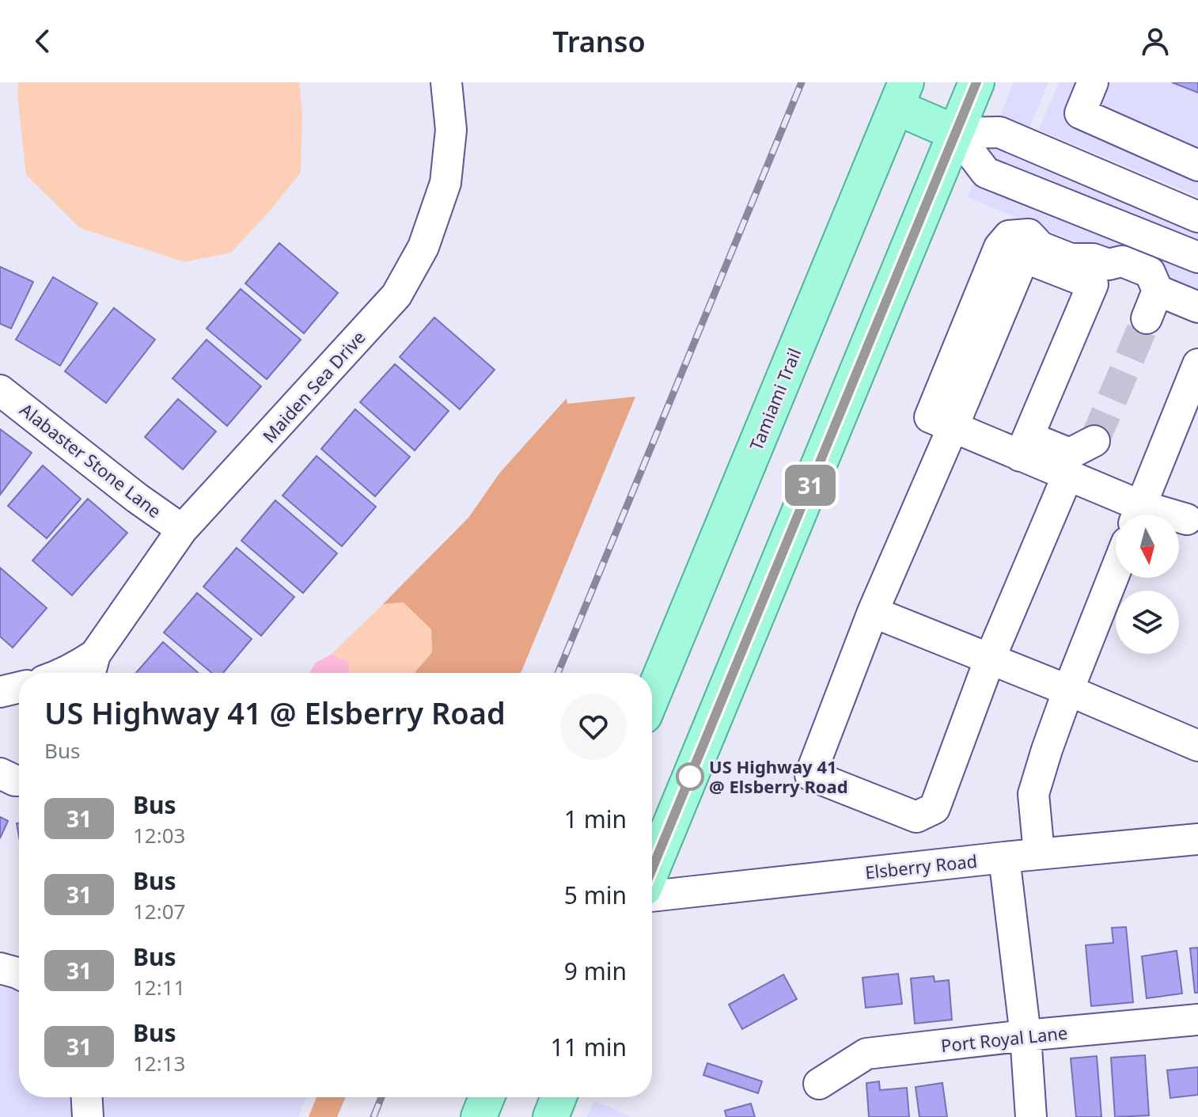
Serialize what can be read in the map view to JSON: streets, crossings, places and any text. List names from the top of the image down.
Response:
{
  "streets": {
    "main road": ["Tamiami Trail"],
    "street": [
      "Maiden Sea Drive",
      "Alabaster Stone Lane",
      "Elsberry Road",
      "Port Royal Lane"
    ]
  },
  "crossings": [
    ["Maiden Sea Drive", "Alabaster Stone Lane"]
  ],
  "places": ["US Highway 41 @ Elsberry Road"],
  "lines": ["bus line 31"],
  "north": "bottom",
  "page": {
    "header": "Transo",
    "on_map": "31",
    "heading": ["US Highway 41 @ Elsberry Road", "Bus"],
    "list": [
      {
        "mark": "31",
        "name": "Bus",
        "note": "12:03",
        "value": "1 min"
      },
      {
        "mark": "31",
        "name": "Bus",
        "note": "12:07",
        "value": "5 min"
      },
      {
        "mark": "31",
        "name": "Bus",
        "note": "12:11",
        "value": "9 min"
      },
      {
        "mark": "31",
        "name": "Bus",
        "note": "12:13",
        "value": "11 min"
      }
    ]
  }
}
